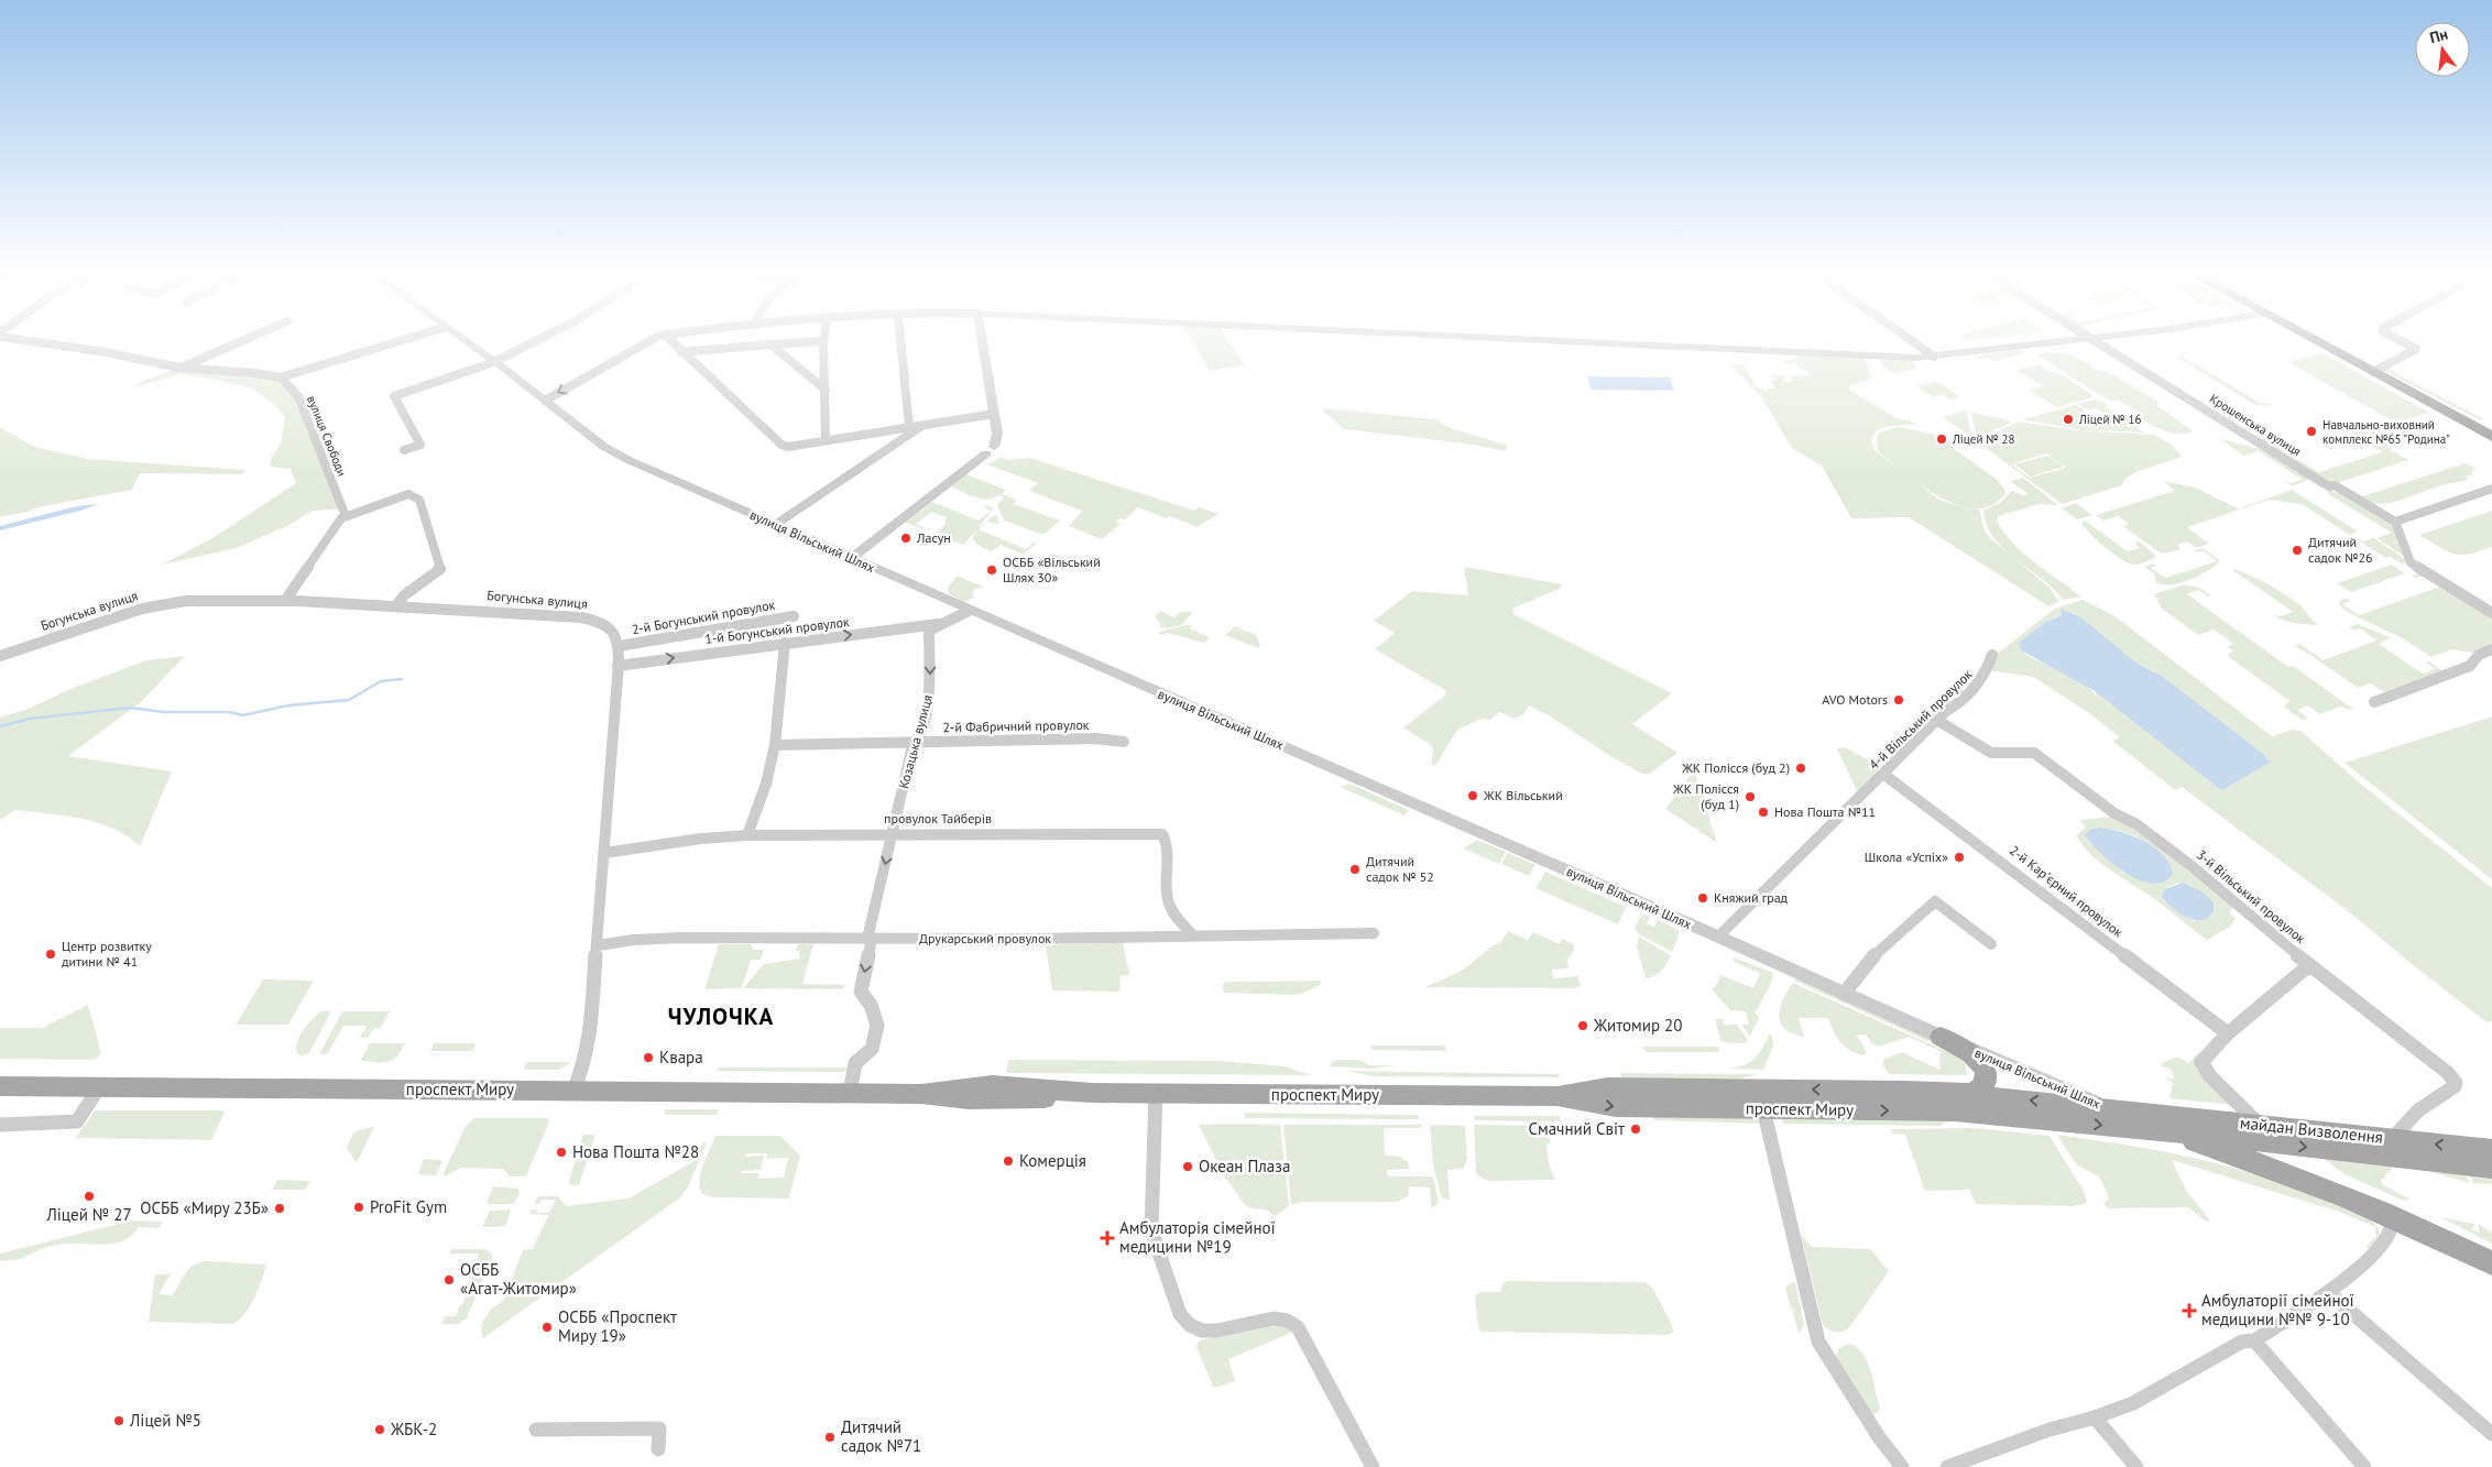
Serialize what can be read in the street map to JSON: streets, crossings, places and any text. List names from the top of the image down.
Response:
{
  "streets": {
    "main road": ["проспект Миру", "майдан Визволення"],
    "street": [
      "Крошенська вулиця",
      "вулиця Свободи",
      "вулиця Вільський Шлях",
      "Богунська вулиця",
      "2-й Богунський провулок",
      "1-й Богунський провулок",
      "4-й Вільський провулок",
      "2-й Фабричний провулок",
      "Козацька вулиця",
      "провулок Тайберів",
      "2-й Карʼєрний провулок",
      "3-й Вільський провулок",
      "Друкарський провулок"
    ]
  },
  "crossings": [
    ["вулиця Вільський Шлях", "4-й Вільський провулок"],
    ["вулиця Вільський Шлях", "майдан Визволення"],
    ["Богунська вулиця", "2-й Богунський провулок"],
    ["1-й Богунський провулок", "Козацька вулиця"],
    ["4-й Вільський провулок", "2-й Карʼєрний провулок"],
    ["4-й Вільський провулок", "3-й Вільський провулок"],
    ["2-й Фабричний провулок", "Козацька вулиця"],
    ["Козацька вулиця", "провулок Тайберів"],
    ["Козацька вулиця", "Друкарський провулок"],
    ["Козацька вулиця", "проспект Миру"],
    ["провулок Тайберів", "Друкарський провулок"],
    ["3-й Вільський провулок", "майдан Визволення"],
    ["проспект Миру", "майдан Визволення"]
  ],
  "one_way": ["1-й Богунський провулок", "Козацька вулиця"],
  "districts": ["ЧУЛОЧКА"],
  "places": {
    "other": [
      "Ліцей № 16",
      "Навчально-виховний комплекс №65 \"Родина\"",
      "Ліцей № 28",
      "Ласун",
      "Дитячий садок №26",
      "ОСББ «Вільський Шлях 30»",
      "AVO Motors",
      "ЖК Полісся (буд 2)",
      "ЖК Вільський",
      "ЖК Полісся (буд 1)",
      "Нова Пошта №11",
      "Школа «Успіх»",
      "Дитячий садок № 52",
      "Княжий град",
      "Центр розвитку дитини № 41",
      "Житомир 20",
      "Квара",
      "Смачний Світ",
      "Нова Пошта №28",
      "Комерція",
      "Океан Плаза",
      "Ліцей № 27",
      "ProFit Gym",
      "ОСББ «Миру 23Б»",
      "ОСББ «Агат-Житомир»",
      "ОСББ «Проспект Миру 19»",
      "Ліцей №5",
      "ЖБК-2",
      "Дитячий садок №71"
    ],
    "health": ["Амбулаторія сімейної медицини №19", "Амбулаторії сімейної медицини №№ 9-10"]
  },
  "north": "top"
}
